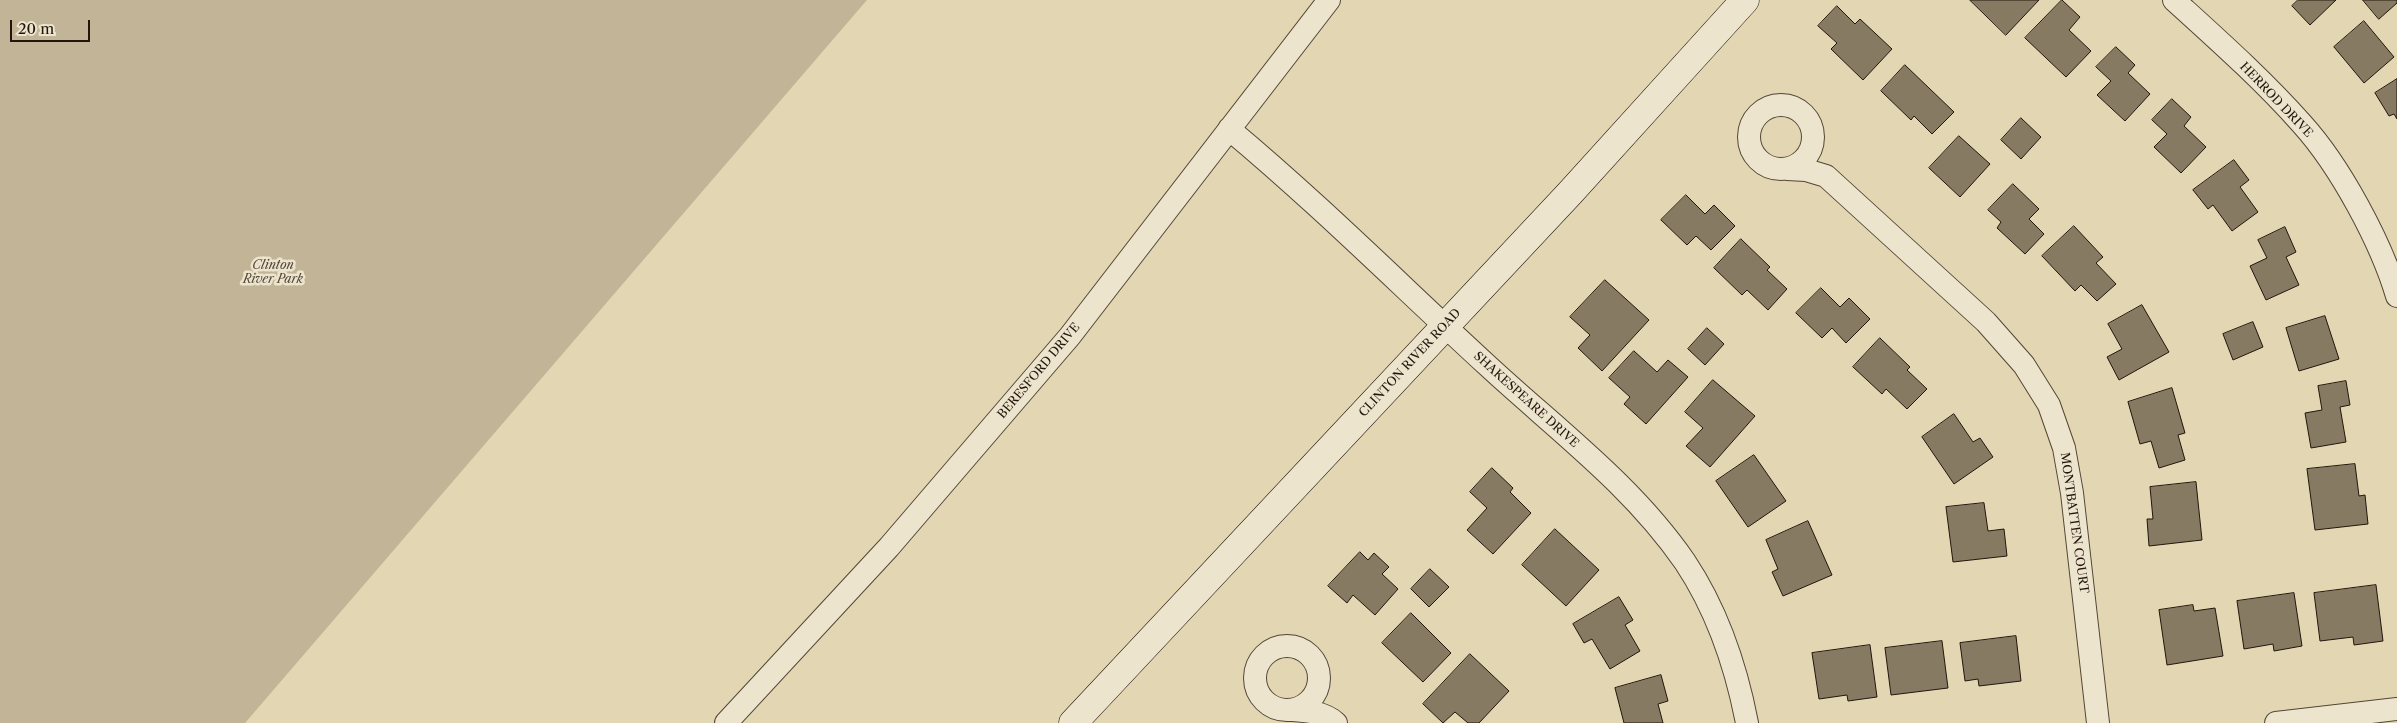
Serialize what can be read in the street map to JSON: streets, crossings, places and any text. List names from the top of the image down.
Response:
{
  "streets": {
    "street": [
      "HERROD DRIVE",
      "CLINTON RIVER ROAD",
      "BERESFORD DRIVE",
      "SHAKESPEARE DRIVE",
      "MONTBATTEN COURT"
    ]
  },
  "crossings": [
    ["CLINTON RIVER ROAD", "SHAKESPEARE DRIVE"],
    ["BERESFORD DRIVE", "SHAKESPEARE DRIVE"]
  ],
  "parks": ["Clinton River Park"],
  "scale_bar": "20 m"
}
